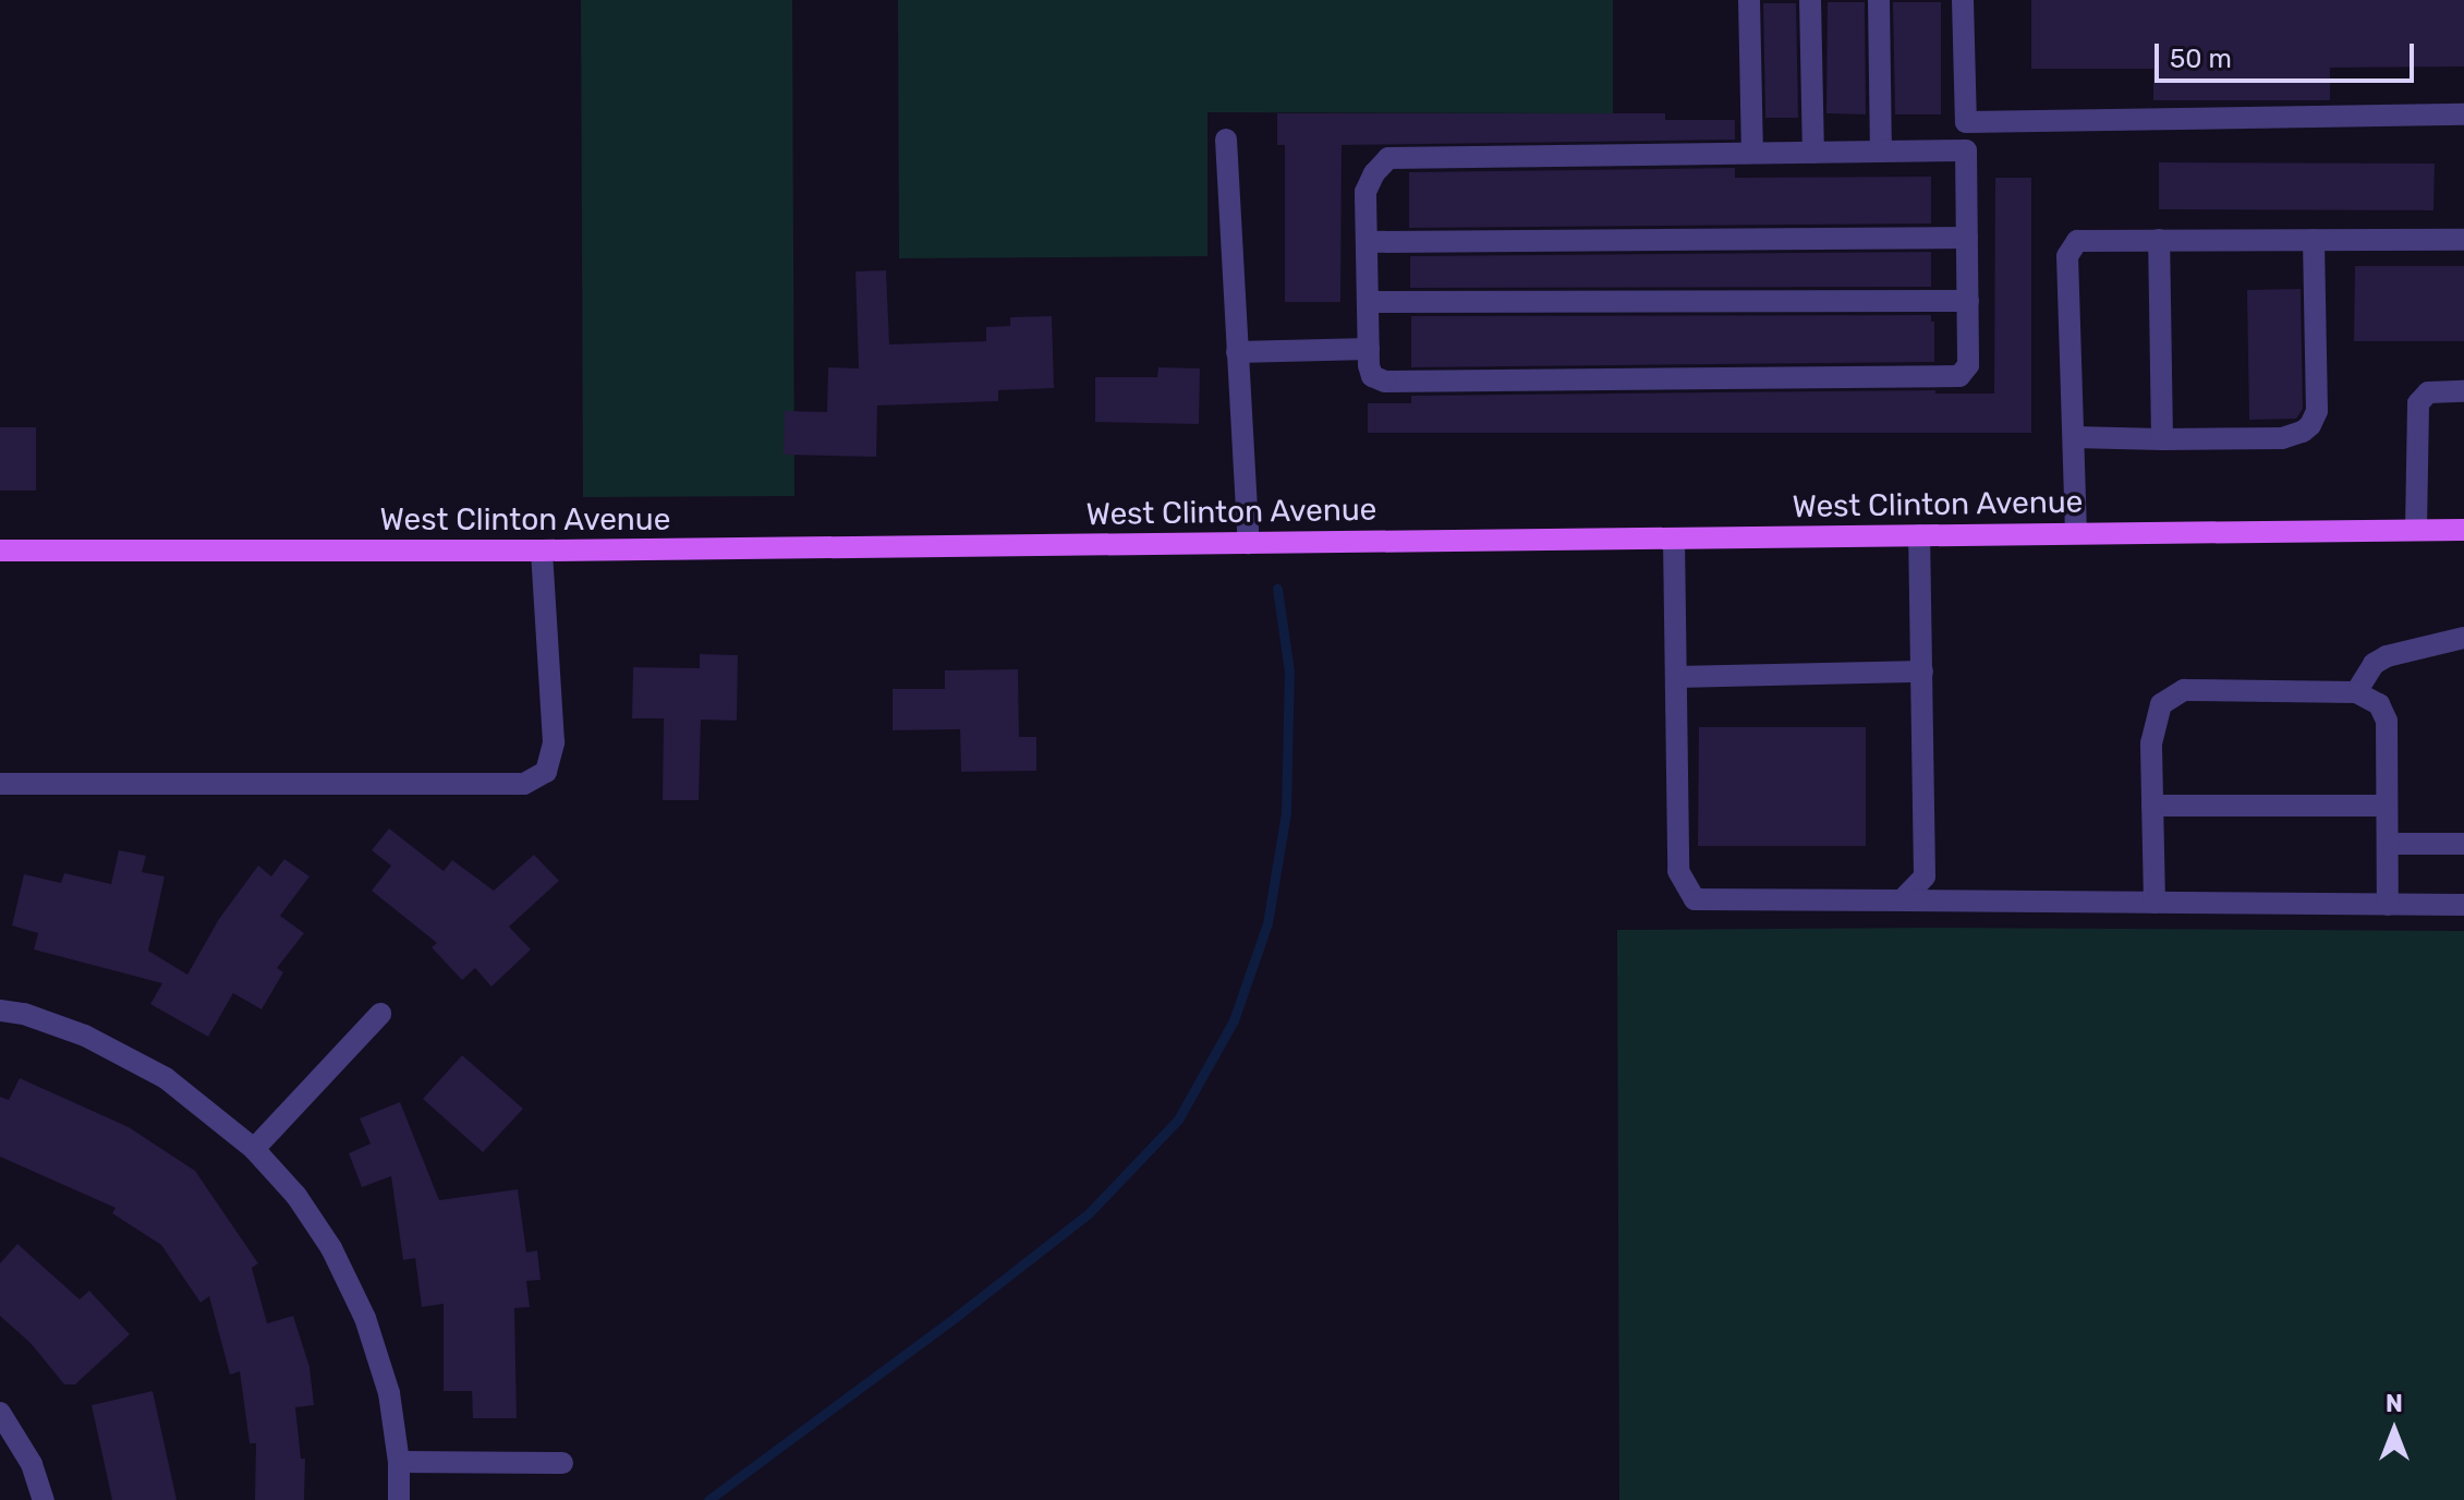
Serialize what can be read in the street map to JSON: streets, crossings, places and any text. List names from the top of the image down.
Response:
{
  "streets": {
    "main road": ["West Clinton Avenue"]
  },
  "scale_bar": "50 m",
  "north": "top"
}
